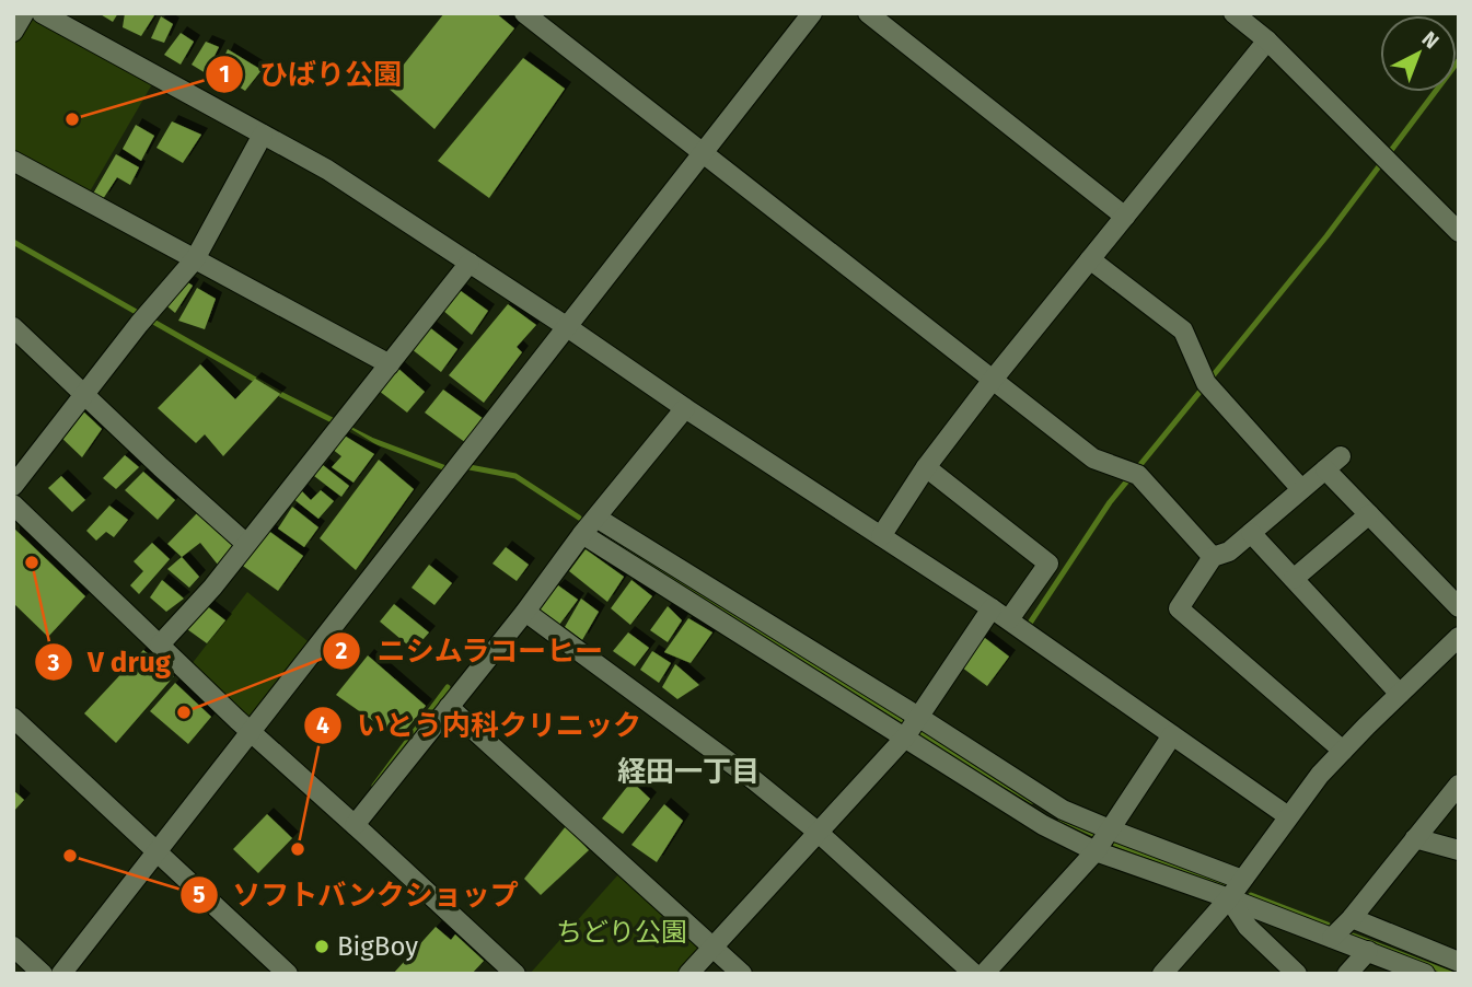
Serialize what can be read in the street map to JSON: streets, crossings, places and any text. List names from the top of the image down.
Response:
{
  "districts": ["経田一丁目"],
  "parks": ["ちどり公園"],
  "places": [
    "ひばり公園",
    "V drug",
    "ニシムラコーヒー",
    "いとう内科クリニック",
    "ソフトバンクショップ",
    "BigBoy"
  ],
  "north": "top right"
}
